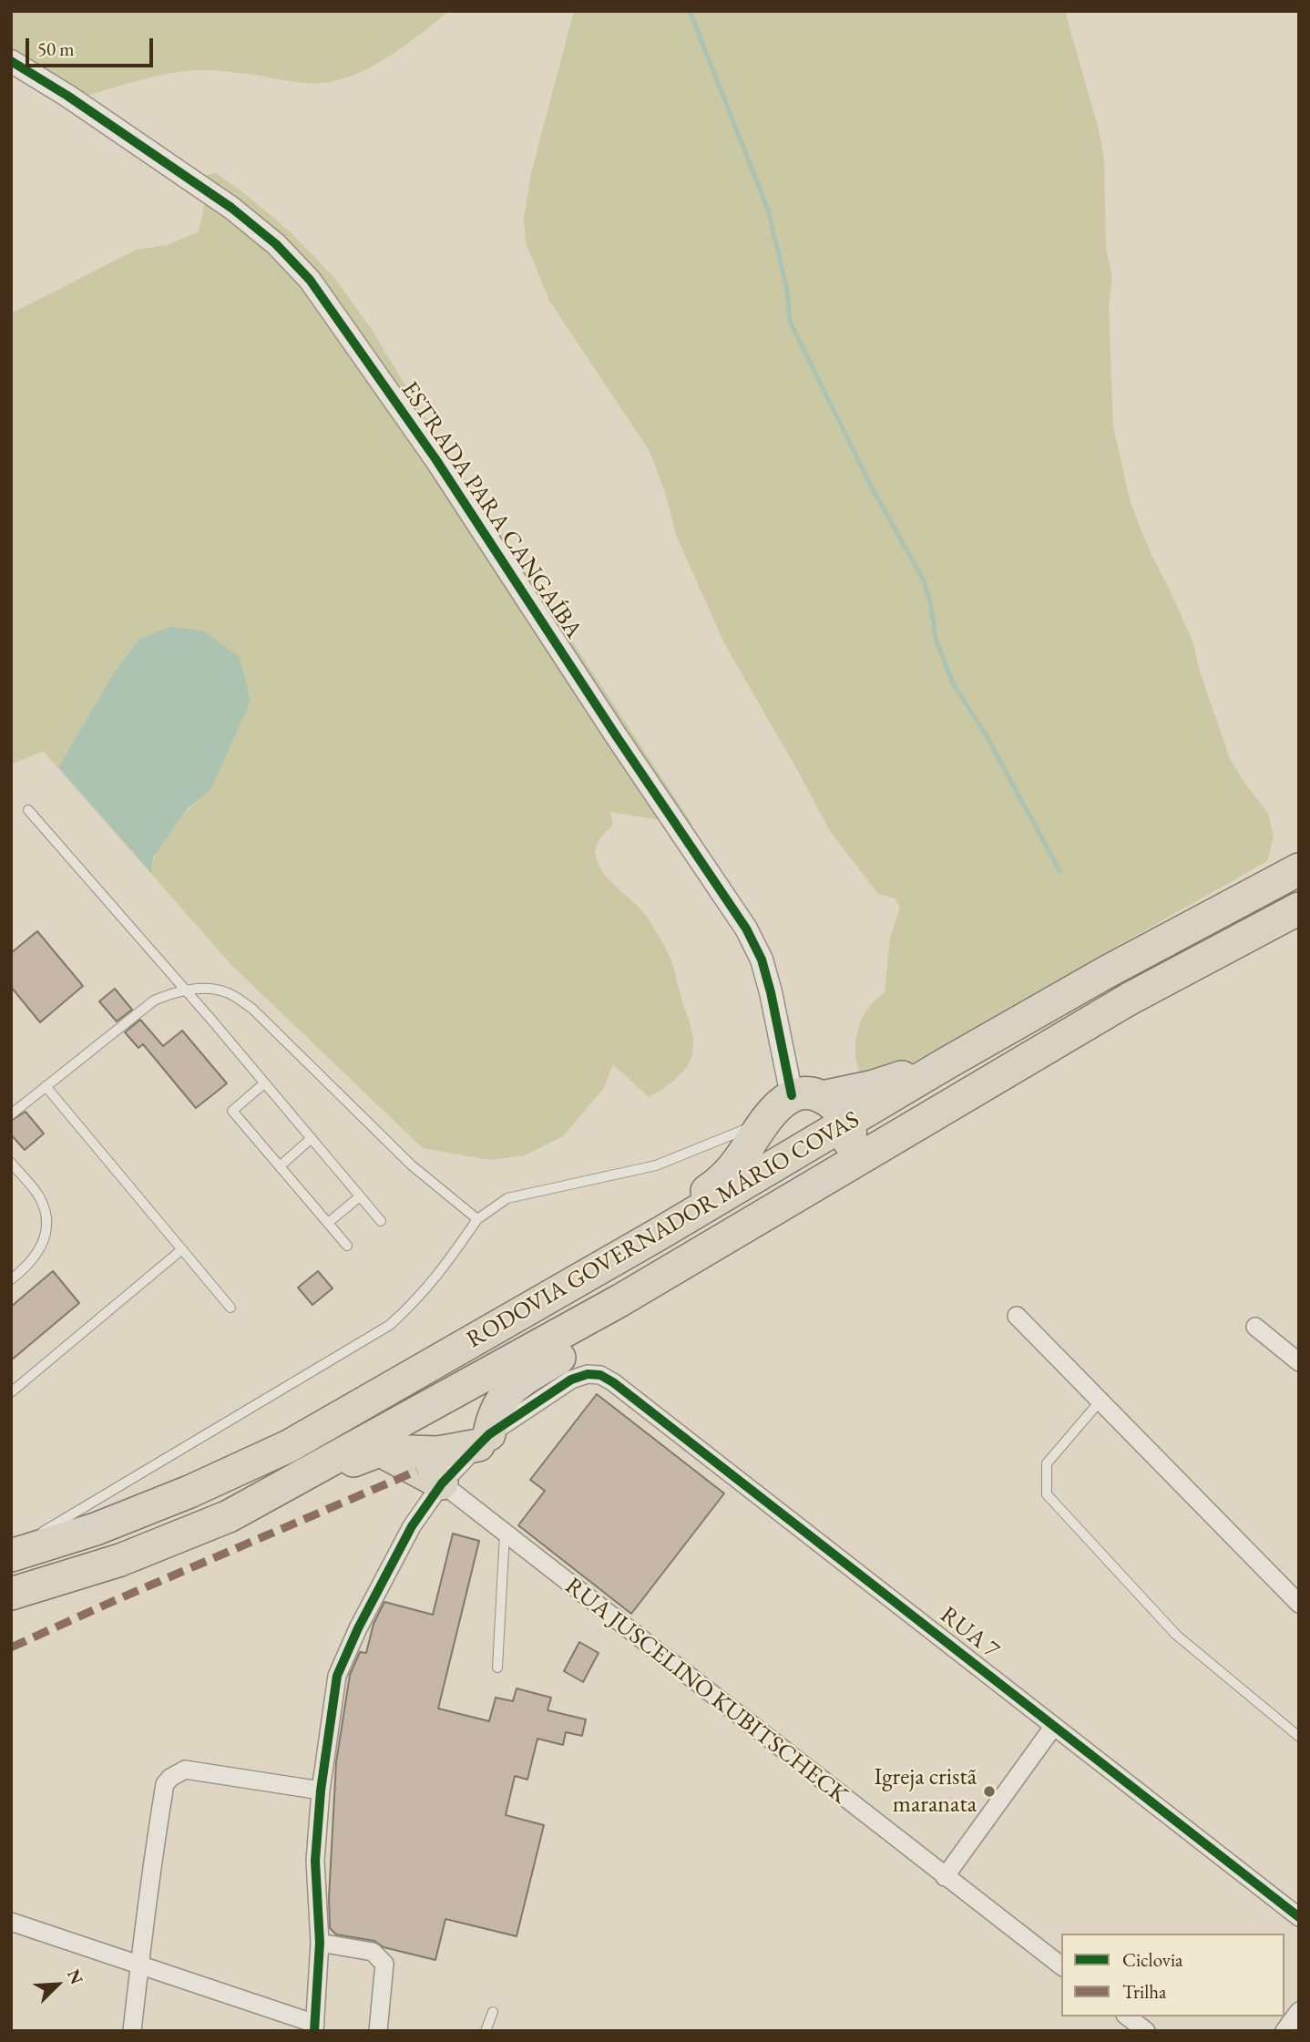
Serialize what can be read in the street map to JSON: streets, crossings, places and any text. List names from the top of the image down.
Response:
{
  "streets": {
    "highway": ["RODOVIA GOVERNADOR MÁRIO COVAS"],
    "street": ["ESTRADA PARA CANGAÍBA", "RUA 7", "RUA JUSCELINO KUBITSCHECK"]
  },
  "places": ["Igreja cristã maranata"],
  "legend": ["Ciclovia", "Trilha"],
  "scale_bar": "50 m",
  "north": "top right"
}
